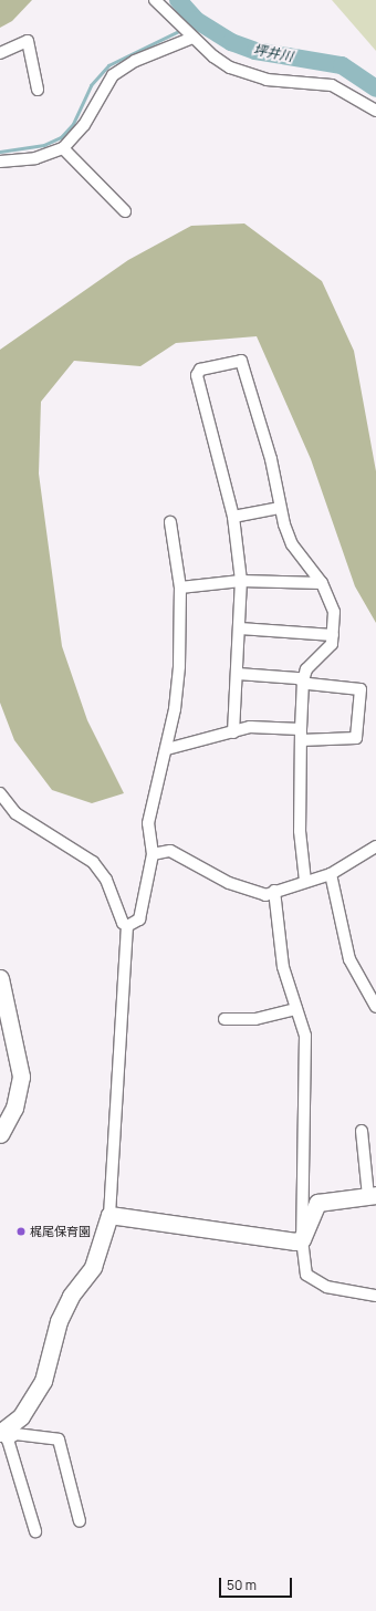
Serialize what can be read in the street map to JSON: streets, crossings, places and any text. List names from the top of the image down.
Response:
{
  "water": ["坪井川"],
  "places": ["梶尾保育園"],
  "scale_bar": "50 m"
}
